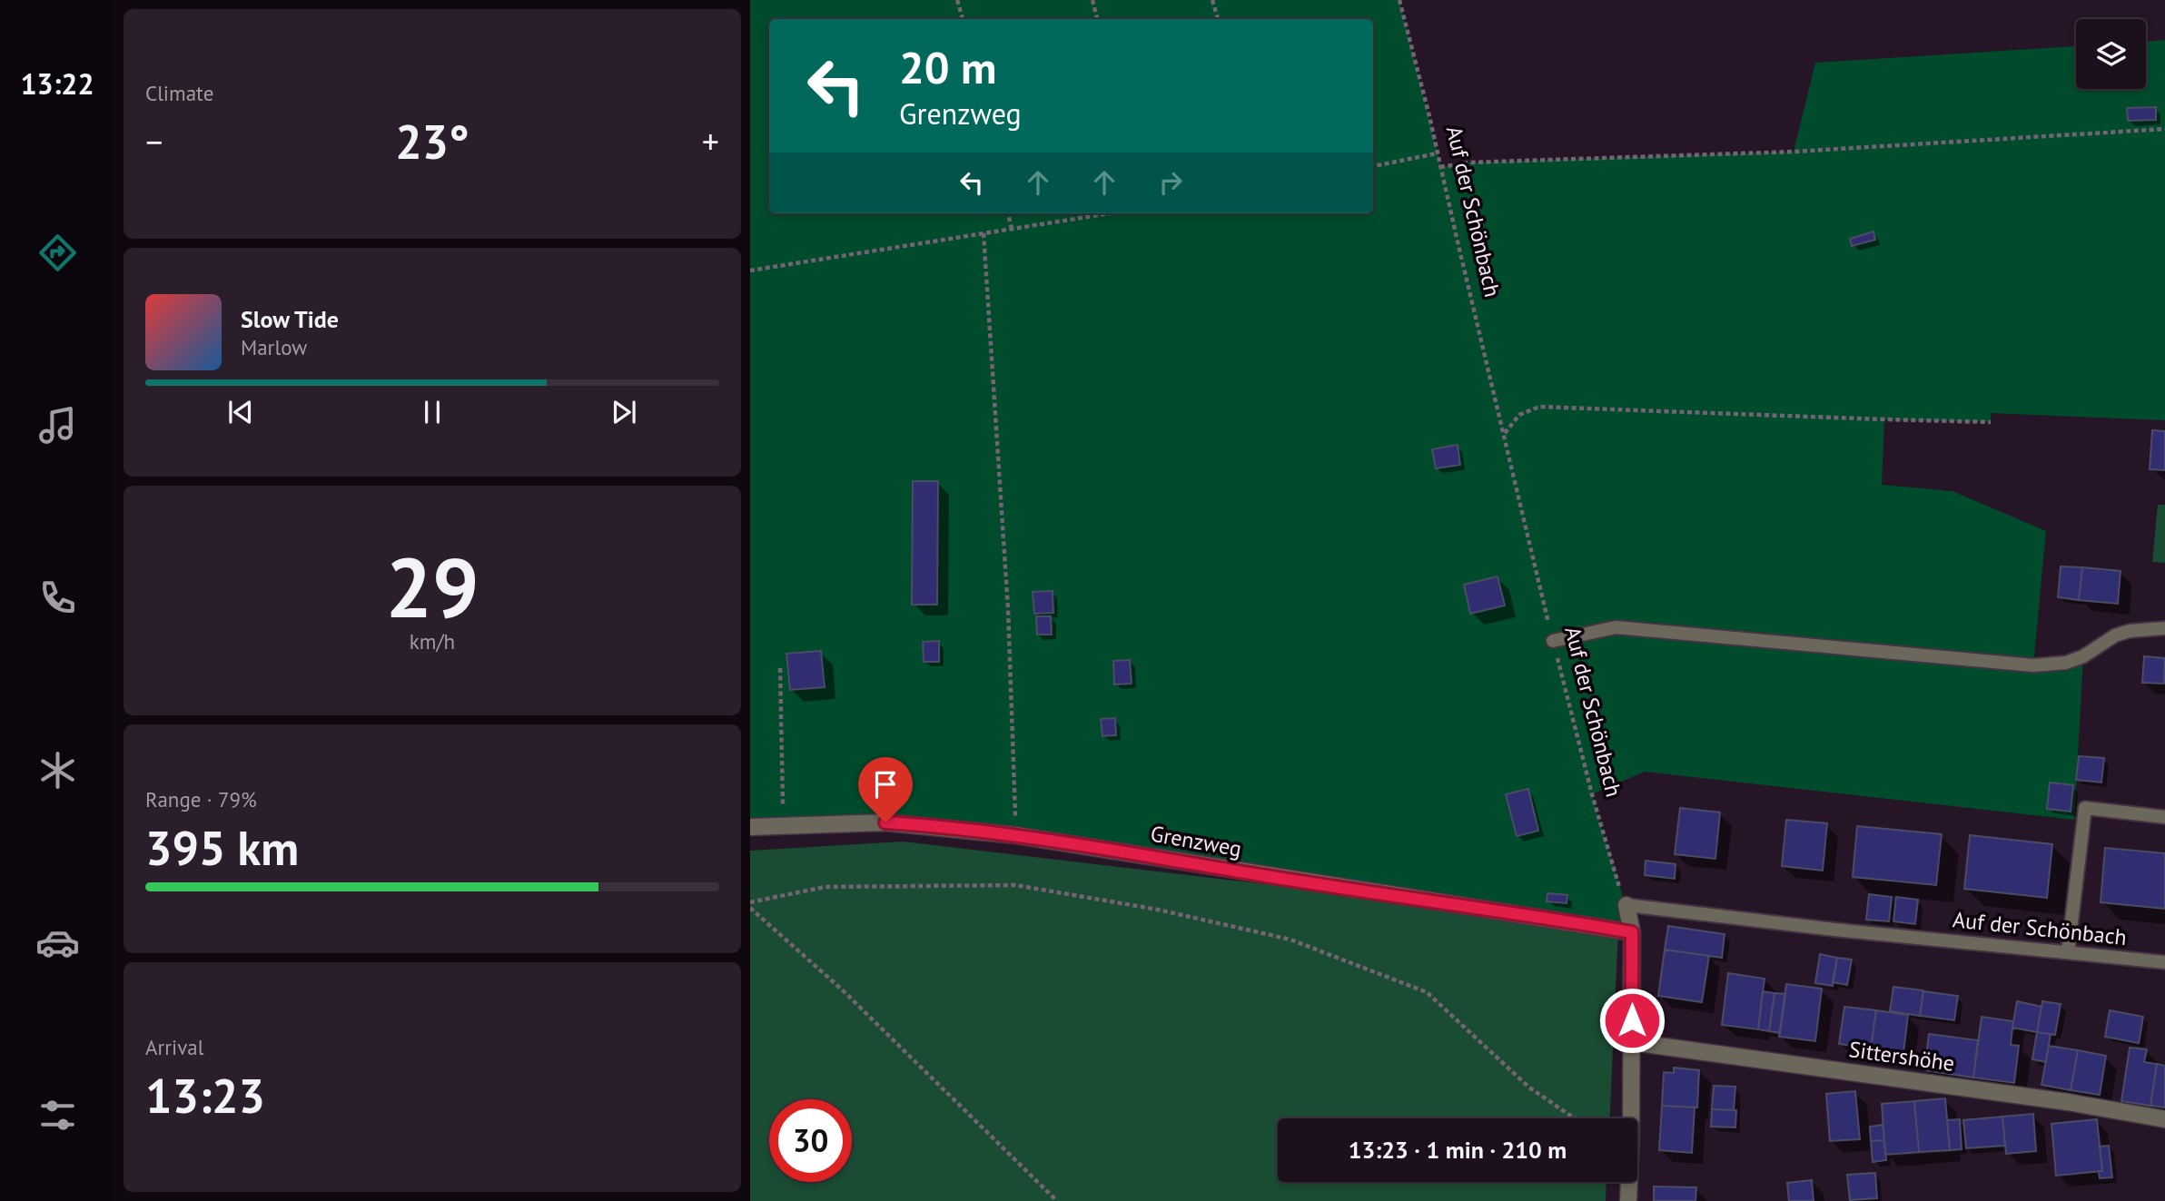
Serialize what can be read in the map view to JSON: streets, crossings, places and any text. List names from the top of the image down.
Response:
{
  "streets": {
    "street": ["Grenzweg", "Sittershöhe"],
    "lane": ["Auf der Schönbach"]
  },
  "page": {
    "tabs": "13:22",
    "tile": [
      "Climate",
      ["29", "km/h"],
      ["Range · 79%", "395 km"],
      ["Arrival", "13:23"]
    ],
    "turn": ["20 m", "Grenzweg"],
    "heat": ["−", "23°", "+"],
    "song": ["Slow Tide", "Marlow"],
    "limit": "30",
    "trip": "13:23 · 1 min · 210 m"
  }
}
